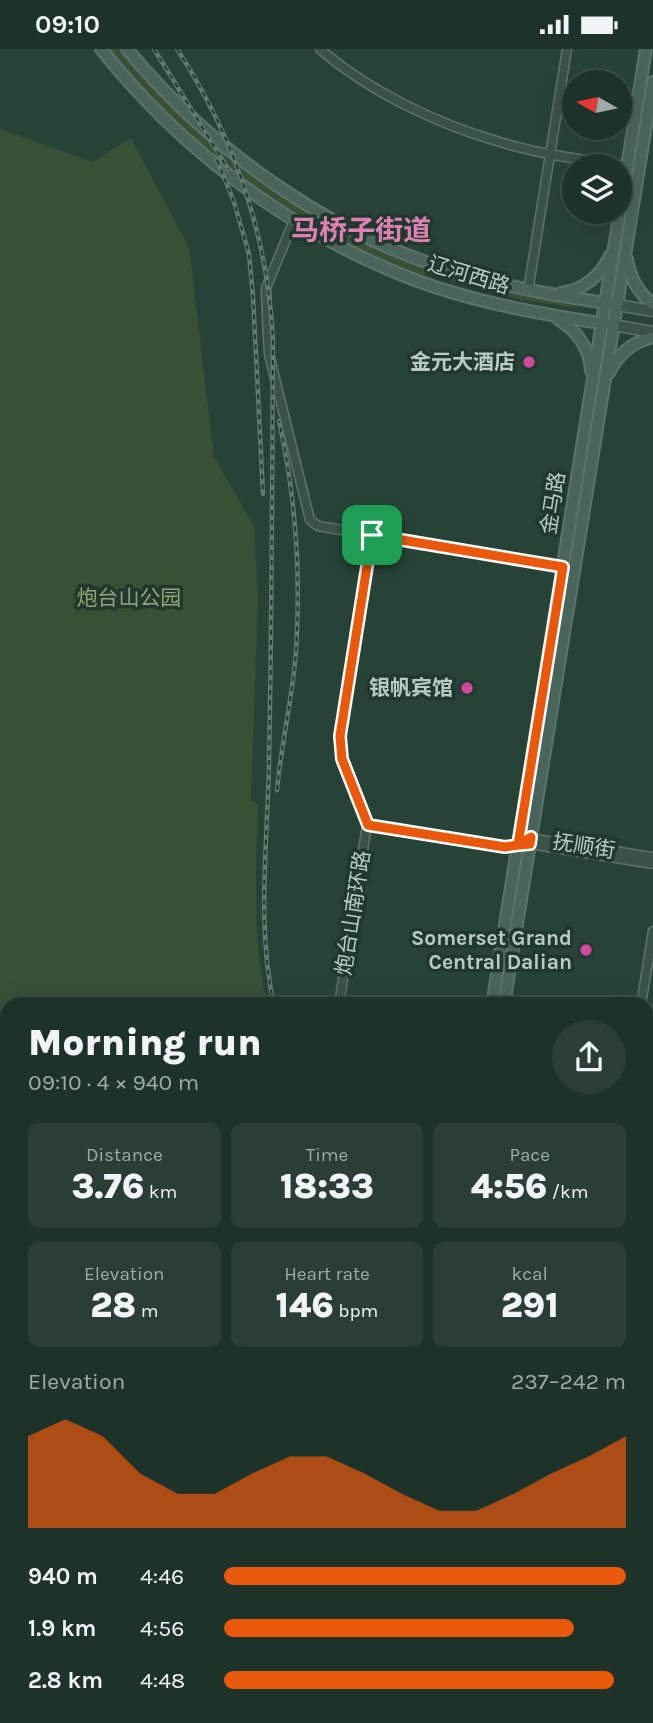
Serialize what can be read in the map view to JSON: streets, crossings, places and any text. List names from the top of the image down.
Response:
{
  "streets": {
    "main road": ["辽河西路", "金马路"],
    "street": ["抚顺街", "炮台山南环路"]
  },
  "crossings": [
    ["辽河西路", "金马路"],
    ["金马路", "抚顺街"],
    ["抚顺街", "炮台山南环路"]
  ],
  "districts": ["马桥子街道"],
  "parks": ["炮台山公园"],
  "places": ["金元大酒店", "银帆宾馆", "Somerset Grand Central Dalian"],
  "north": "left",
  "page": {
    "status": "09:10",
    "heading": ["Morning run", "09:10 · 4 × 940 m"],
    "stats": [
      ["Distance", "3.76 km"],
      ["Time", "18:33"],
      ["Pace", "4:56 /km"],
      ["Elevation", "28 m"],
      ["Heart rate", "146 bpm"],
      ["kcal", "291"]
    ],
    "chart": ["Elevation", "237–242 m"],
    "list": [
      {
        "name": "940 m",
        "note": "4:46"
      },
      {
        "name": "1.9 km",
        "note": "4:56"
      },
      {
        "name": "2.8 km",
        "note": "4:48"
      }
    ]
  }
}
